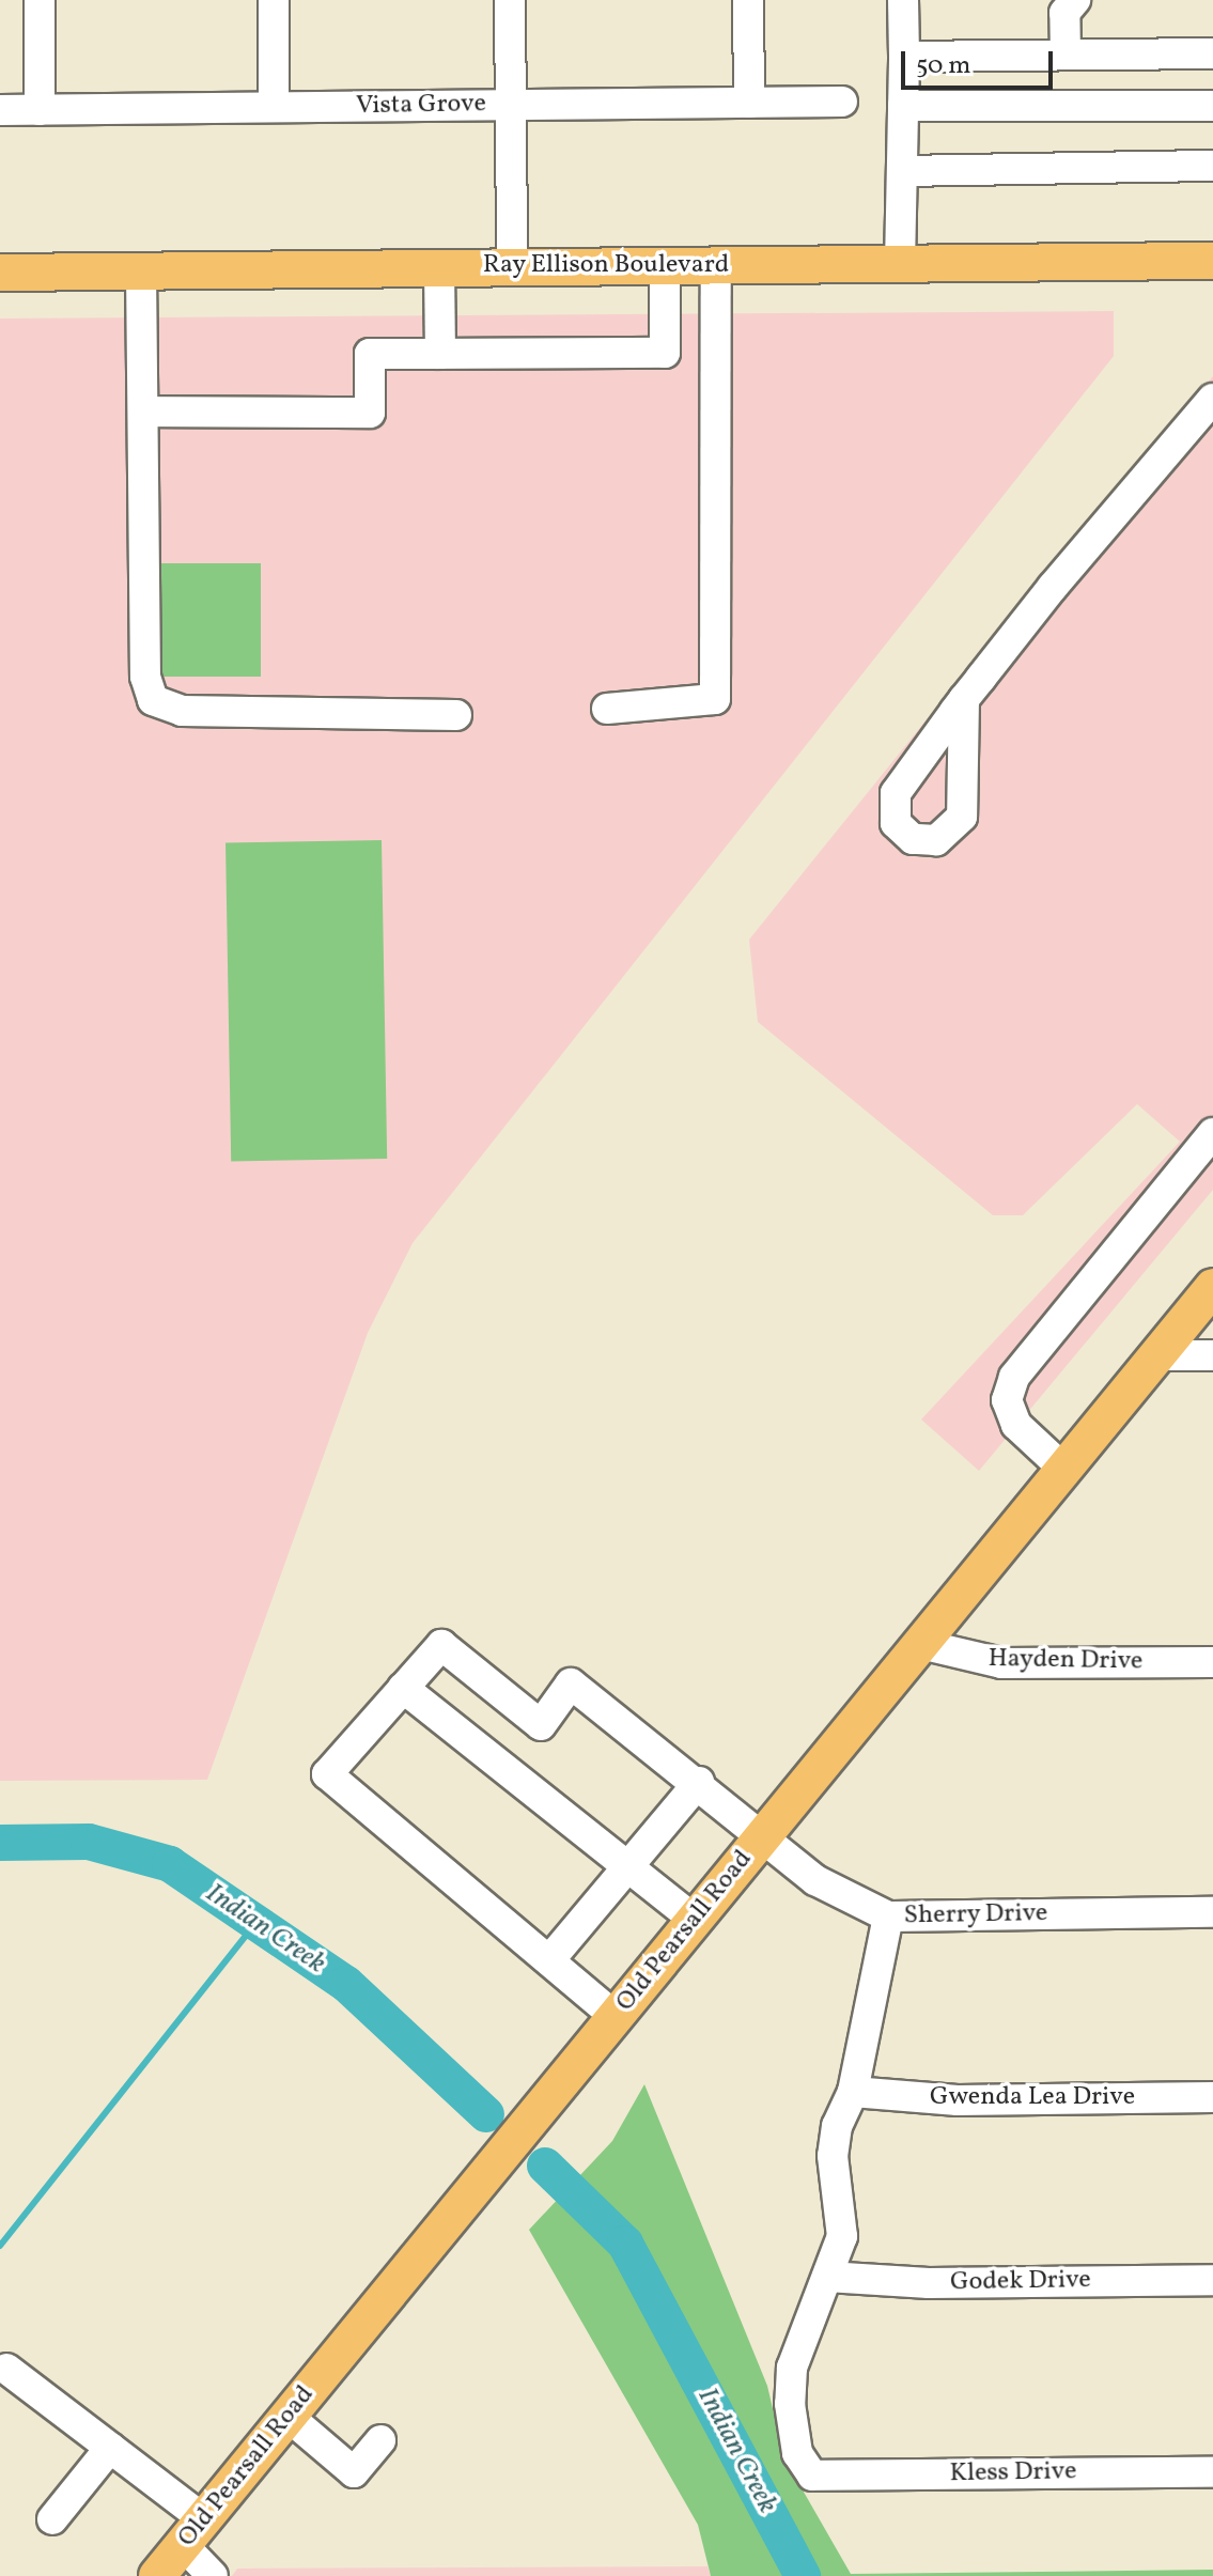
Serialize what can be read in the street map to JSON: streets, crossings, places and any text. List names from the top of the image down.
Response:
{
  "streets": {
    "main road": ["Ray Ellison Boulevard", "Old Pearsall Road"],
    "street": [
      "Vista Grove",
      "Hayden Drive",
      "Sherry Drive",
      "Gwenda Lea Drive",
      "Godek Drive",
      "Kless Drive"
    ]
  },
  "crossings": [
    ["Hayden Drive", "Old Pearsall Road"],
    ["Sherry Drive", "Old Pearsall Road"],
    ["Godek Drive", "Kless Drive"]
  ],
  "water": ["Indian Creek"],
  "scale_bar": "50 m"
}
